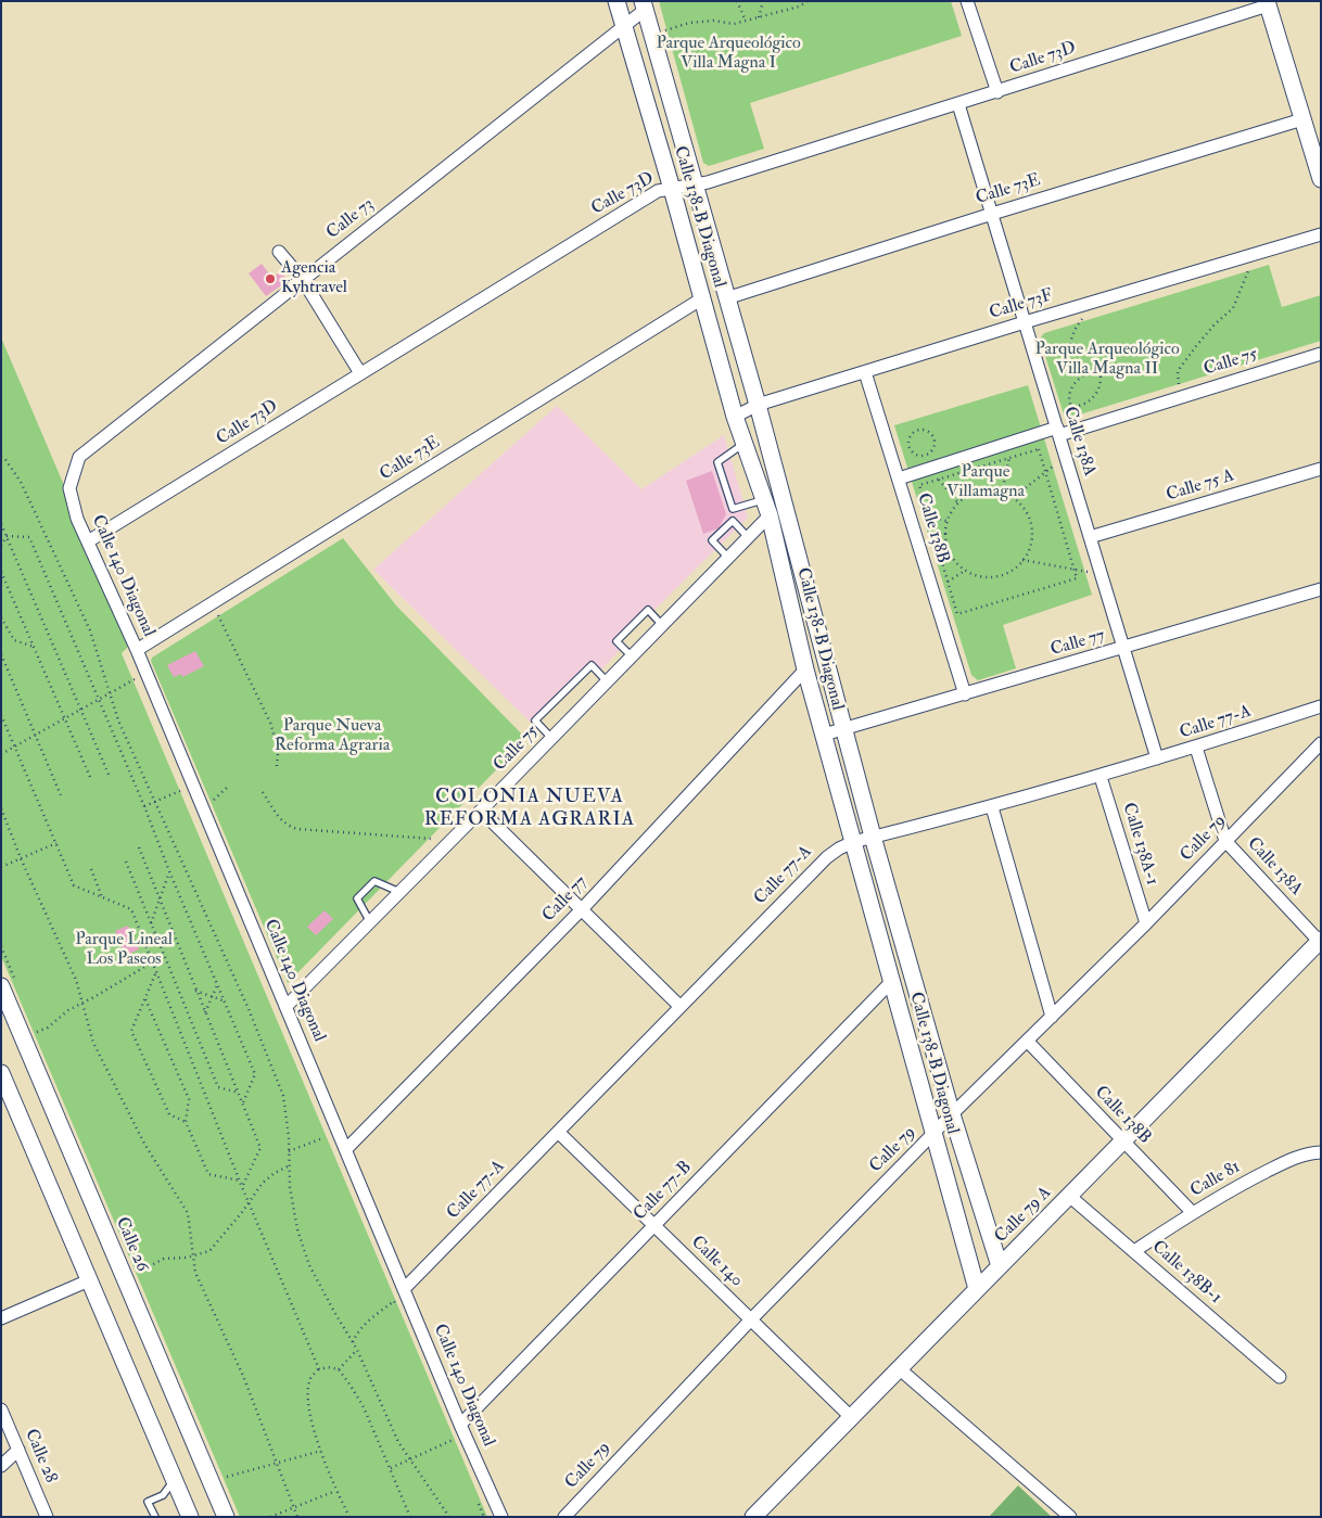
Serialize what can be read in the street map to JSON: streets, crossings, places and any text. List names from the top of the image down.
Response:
{
  "streets": {
    "street": [
      "Calle 73D",
      "Calle 73E",
      "Calle 138-B Diagonal",
      "Calle 73",
      "Calle 73F",
      "Calle 75",
      "Calle 138A",
      "Calle 75 A",
      "Calle 138B",
      "Calle 140 Diagonal",
      "Calle 77",
      "Calle 77-A",
      "Calle 79",
      "Calle 138A-1",
      "Calle 81",
      "Calle 77-B",
      "Calle 79 A",
      "Calle 26",
      "Calle 140",
      "Calle 138B-1",
      "Calle 28"
    ]
  },
  "crossings": [
    ["Calle 73D", "Calle 138-B Diagonal"],
    ["Calle 73D", "Calle 138A"],
    ["Calle 73D", "Calle 140 Diagonal"],
    ["Calle 73E", "Calle 138-B Diagonal"],
    ["Calle 73E", "Calle 138A"],
    ["Calle 73E", "Calle 140 Diagonal"],
    ["Calle 138-B Diagonal", "Calle 73"],
    ["Calle 138-B Diagonal", "Calle 73F"],
    ["Calle 138-B Diagonal", "Calle 75"],
    ["Calle 138-B Diagonal", "Calle 77"],
    ["Calle 138-B Diagonal", "Calle 77-A"],
    ["Calle 138-B Diagonal", "Calle 79"],
    ["Calle 138-B Diagonal", "Calle 77-B"],
    ["Calle 138-B Diagonal", "Calle 79 A"],
    ["Calle 73", "Calle 140 Diagonal"],
    ["Calle 73F", "Calle 138A"],
    ["Calle 73F", "Calle 138B"],
    ["Calle 75", "Calle 138A"],
    ["Calle 75", "Calle 138B"],
    ["Calle 75", "Calle 140 Diagonal"],
    ["Calle 138A", "Calle 75 A"],
    ["Calle 138A", "Calle 77"],
    ["Calle 138A", "Calle 77-A"],
    ["Calle 138A", "Calle 79"],
    ["Calle 138A", "Calle 79 A"],
    ["Calle 138B", "Calle 77"],
    ["Calle 138B", "Calle 79"],
    ["Calle 138B", "Calle 81"],
    ["Calle 138B", "Calle 79 A"],
    ["Calle 140 Diagonal", "Calle 77"],
    ["Calle 140 Diagonal", "Calle 77-A"],
    ["Calle 140 Diagonal", "Calle 77-B"],
    ["Calle 77-A", "Calle 138A-1"],
    ["Calle 77-A", "Calle 140"],
    ["Calle 79", "Calle 138A-1"],
    ["Calle 79", "Calle 140"],
    ["Calle 81", "Calle 138B-1"],
    ["Calle 77-B", "Calle 140"],
    ["Calle 79 A", "Calle 140"],
    ["Calle 79 A", "Calle 138B-1"]
  ],
  "districts": ["COLONIA NUEVA REFORMA AGRARIA"],
  "parks": [
    "Parque Arqueológico Villa Magna I",
    "Parque Arqueológico Villa Magna II",
    "Parque Villamagna",
    "Parque Nueva Reforma Agraria",
    "Parque Lineal Los Paseos"
  ],
  "places": ["Agencia Kyhtravel"]
}
